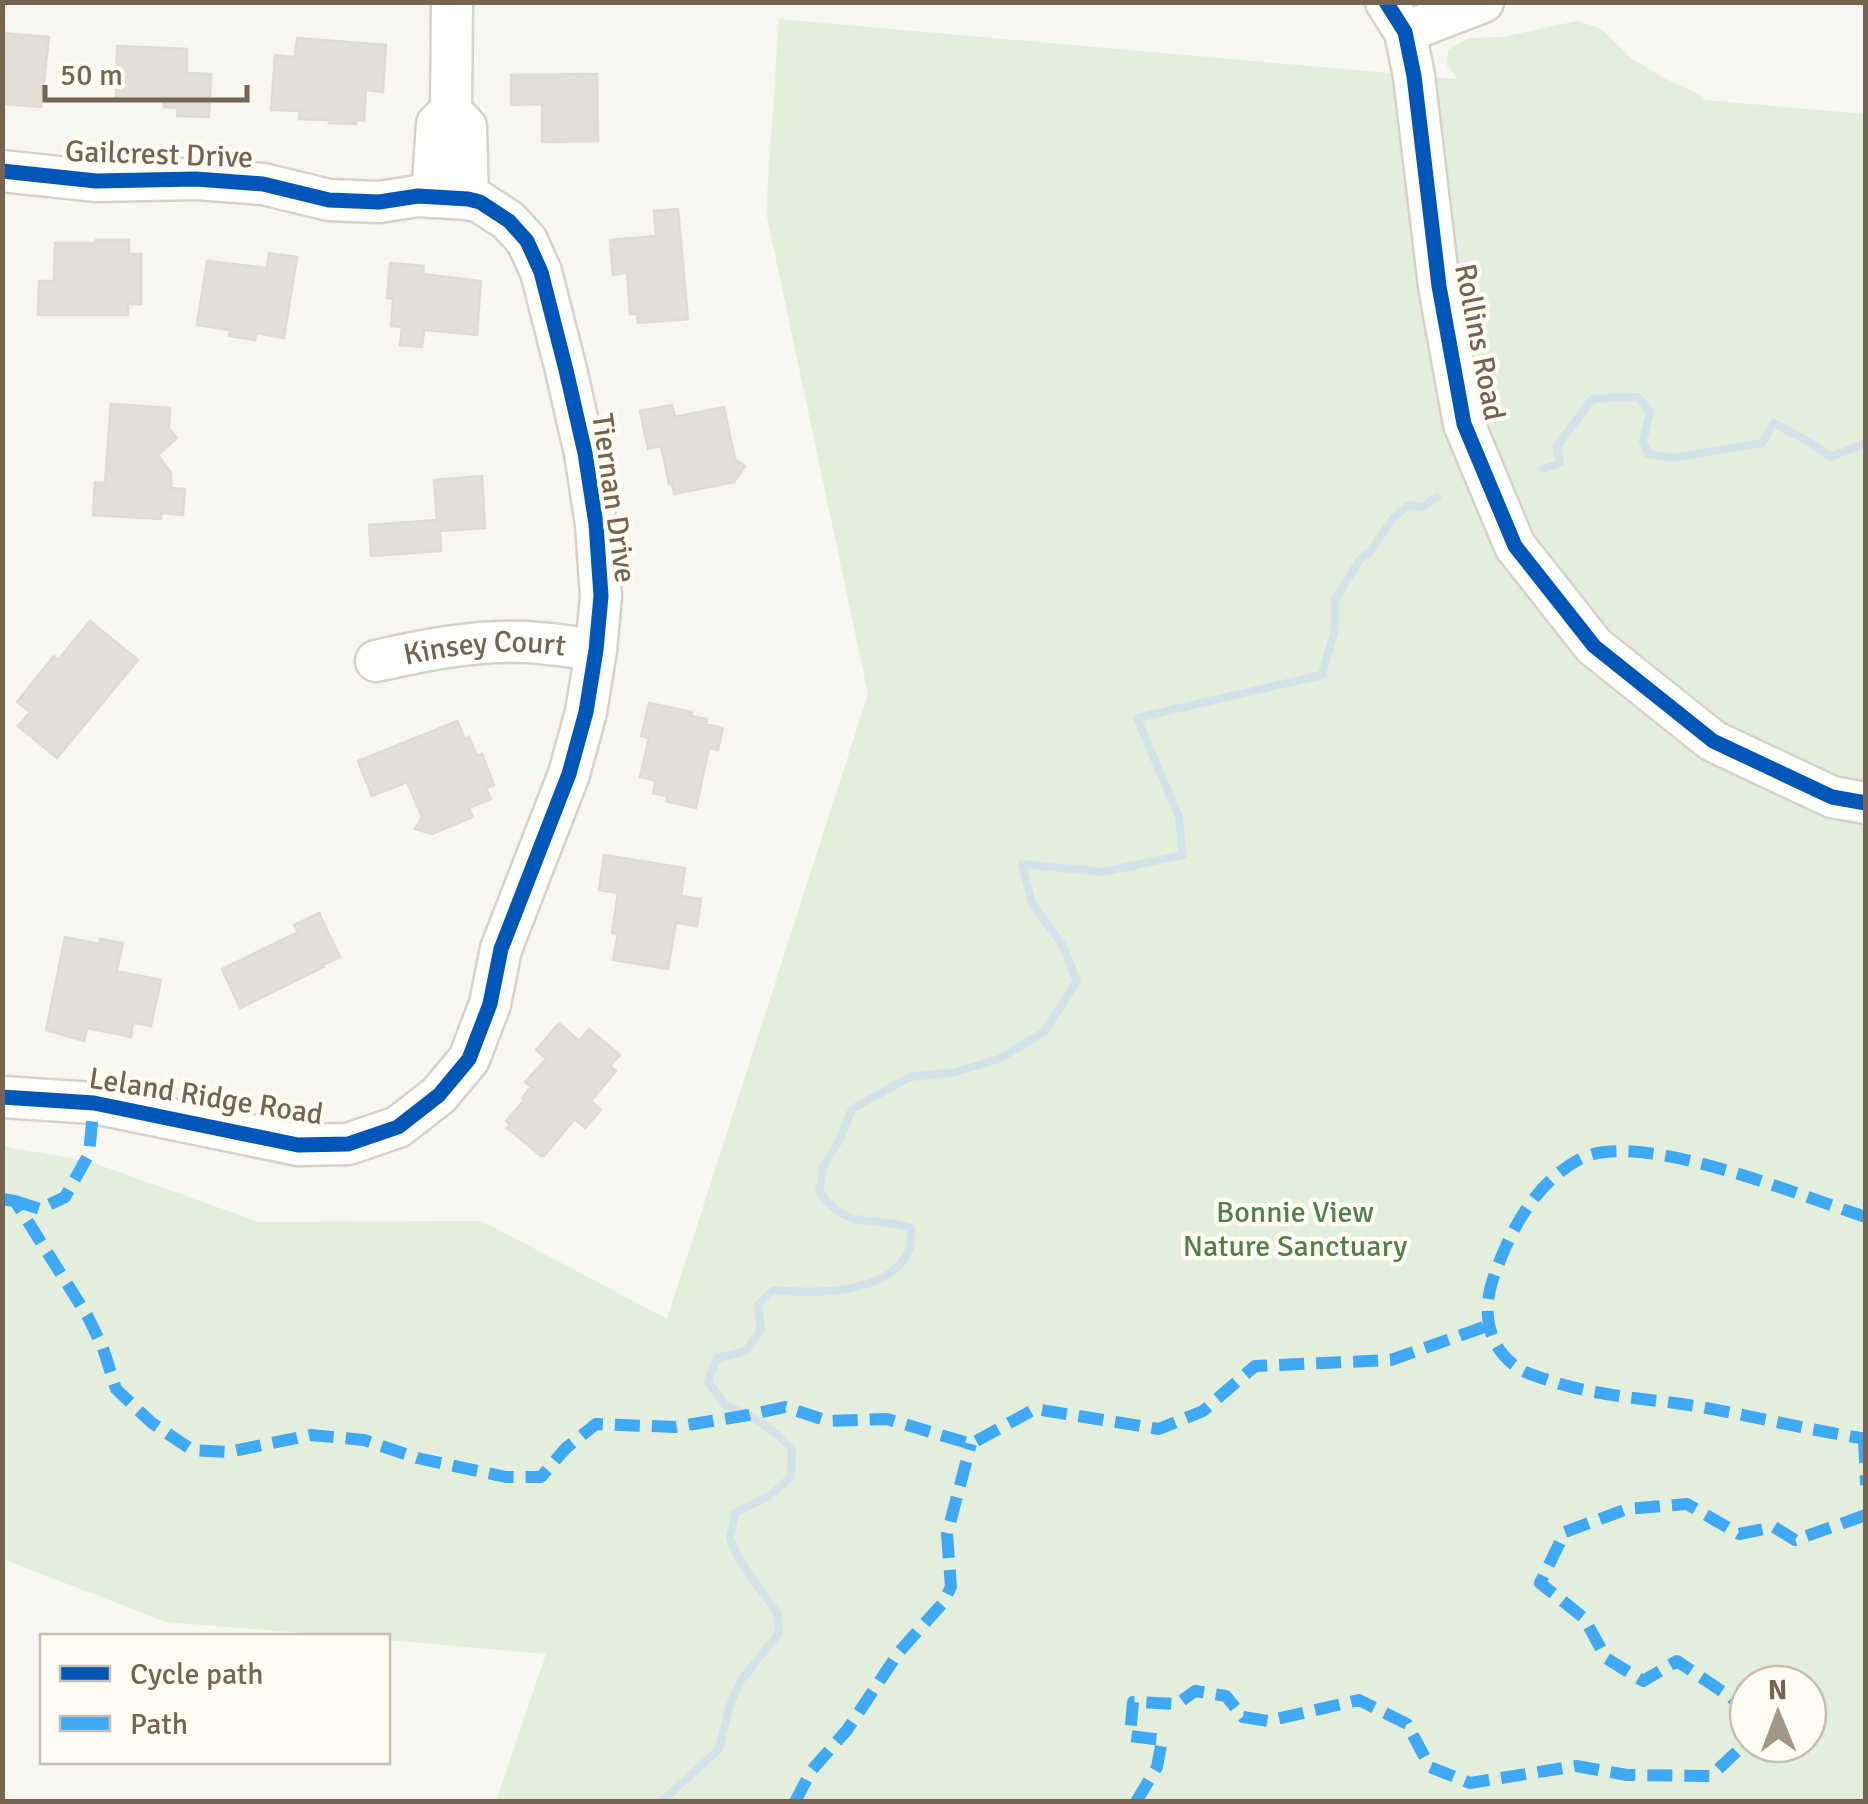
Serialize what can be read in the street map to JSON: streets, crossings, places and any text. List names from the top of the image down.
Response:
{
  "streets": {
    "street": [
      "Gailcrest Drive",
      "Rollins Road",
      "Tiernan Drive",
      "Kinsey Court",
      "Leland Ridge Road"
    ]
  },
  "crossings": [
    ["Gailcrest Drive", "Tiernan Drive"],
    ["Tiernan Drive", "Kinsey Court"],
    ["Tiernan Drive", "Leland Ridge Road"]
  ],
  "parks": ["Bonnie View Nature Sanctuary"],
  "legend": ["Cycle path", "Path"],
  "scale_bar": "50 m",
  "north": "top"
}
